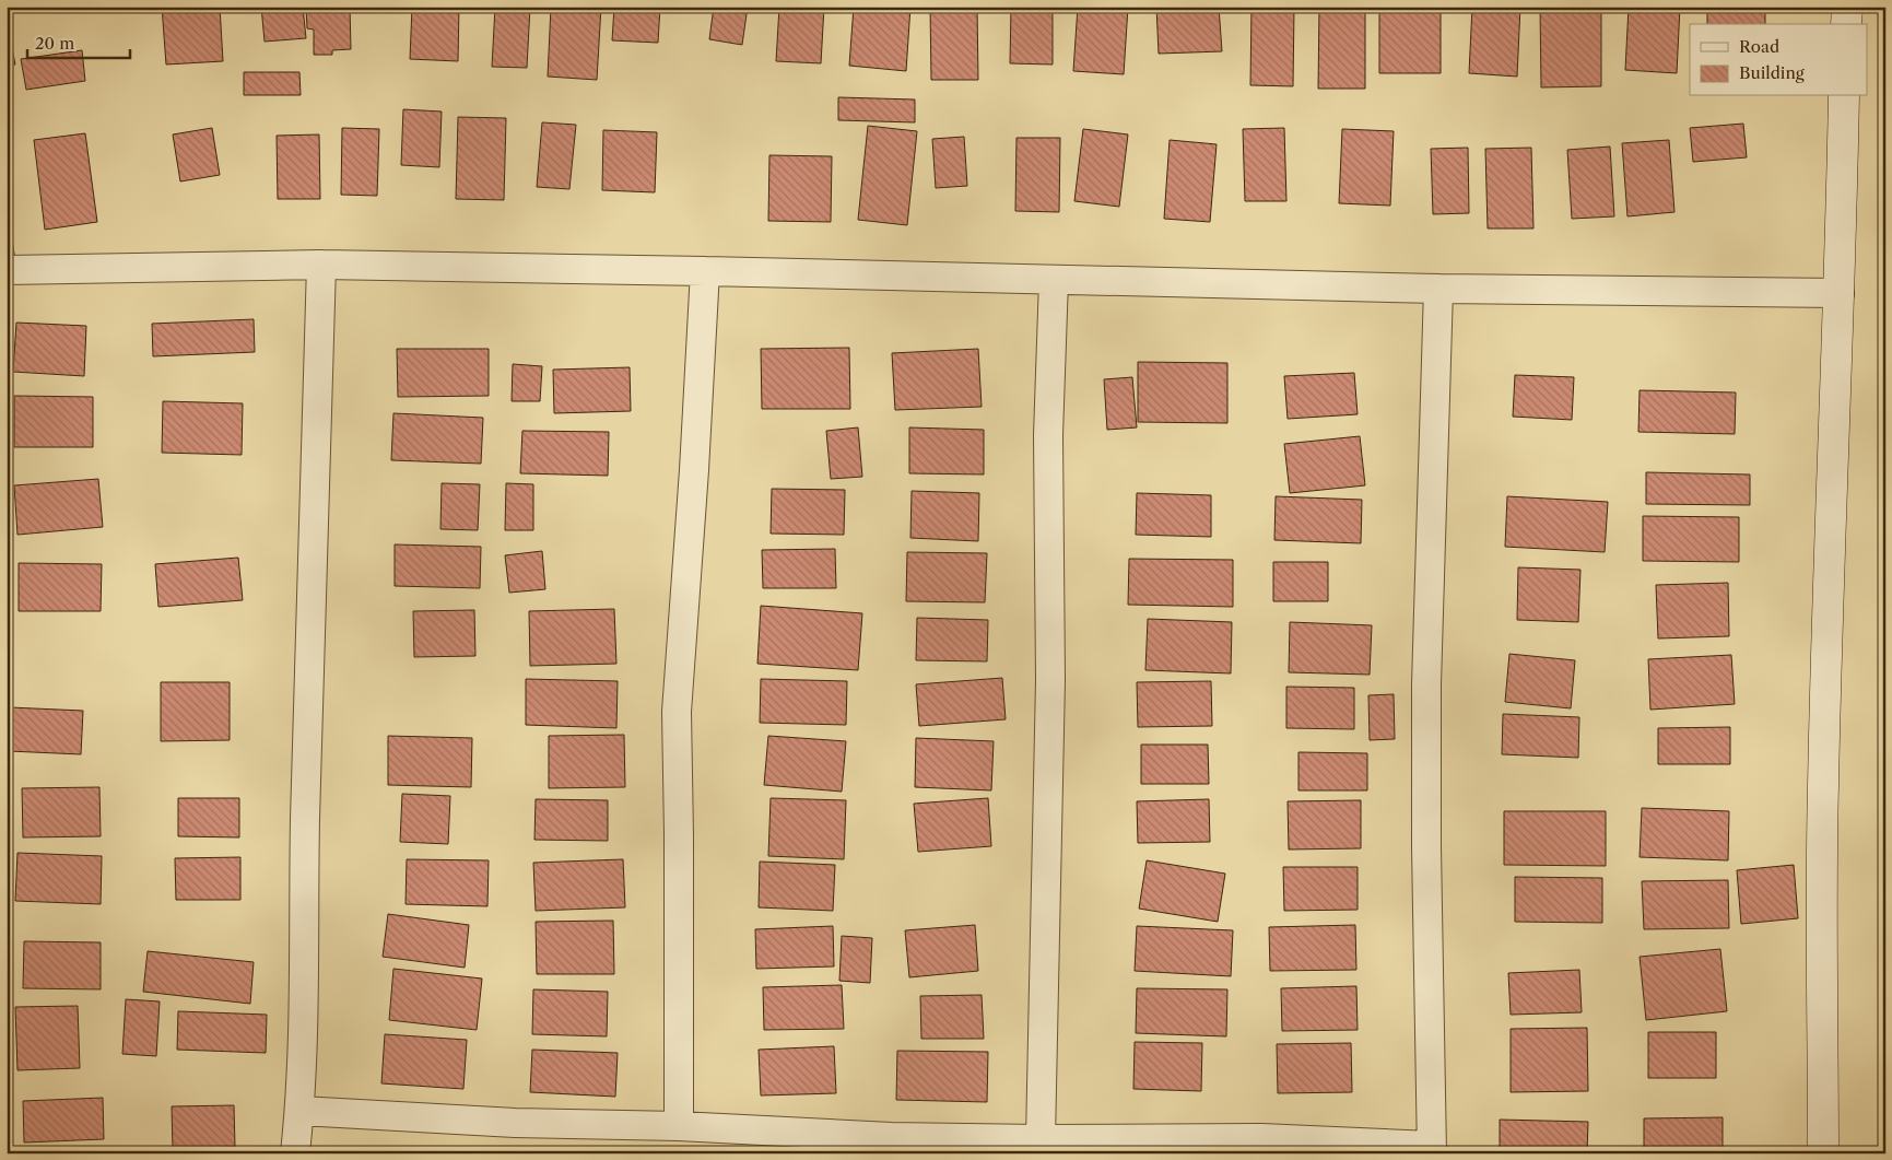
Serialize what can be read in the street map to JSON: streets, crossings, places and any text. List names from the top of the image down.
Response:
{
  "legend": ["Road", "Building"],
  "scale_bar": "20 m"
}
